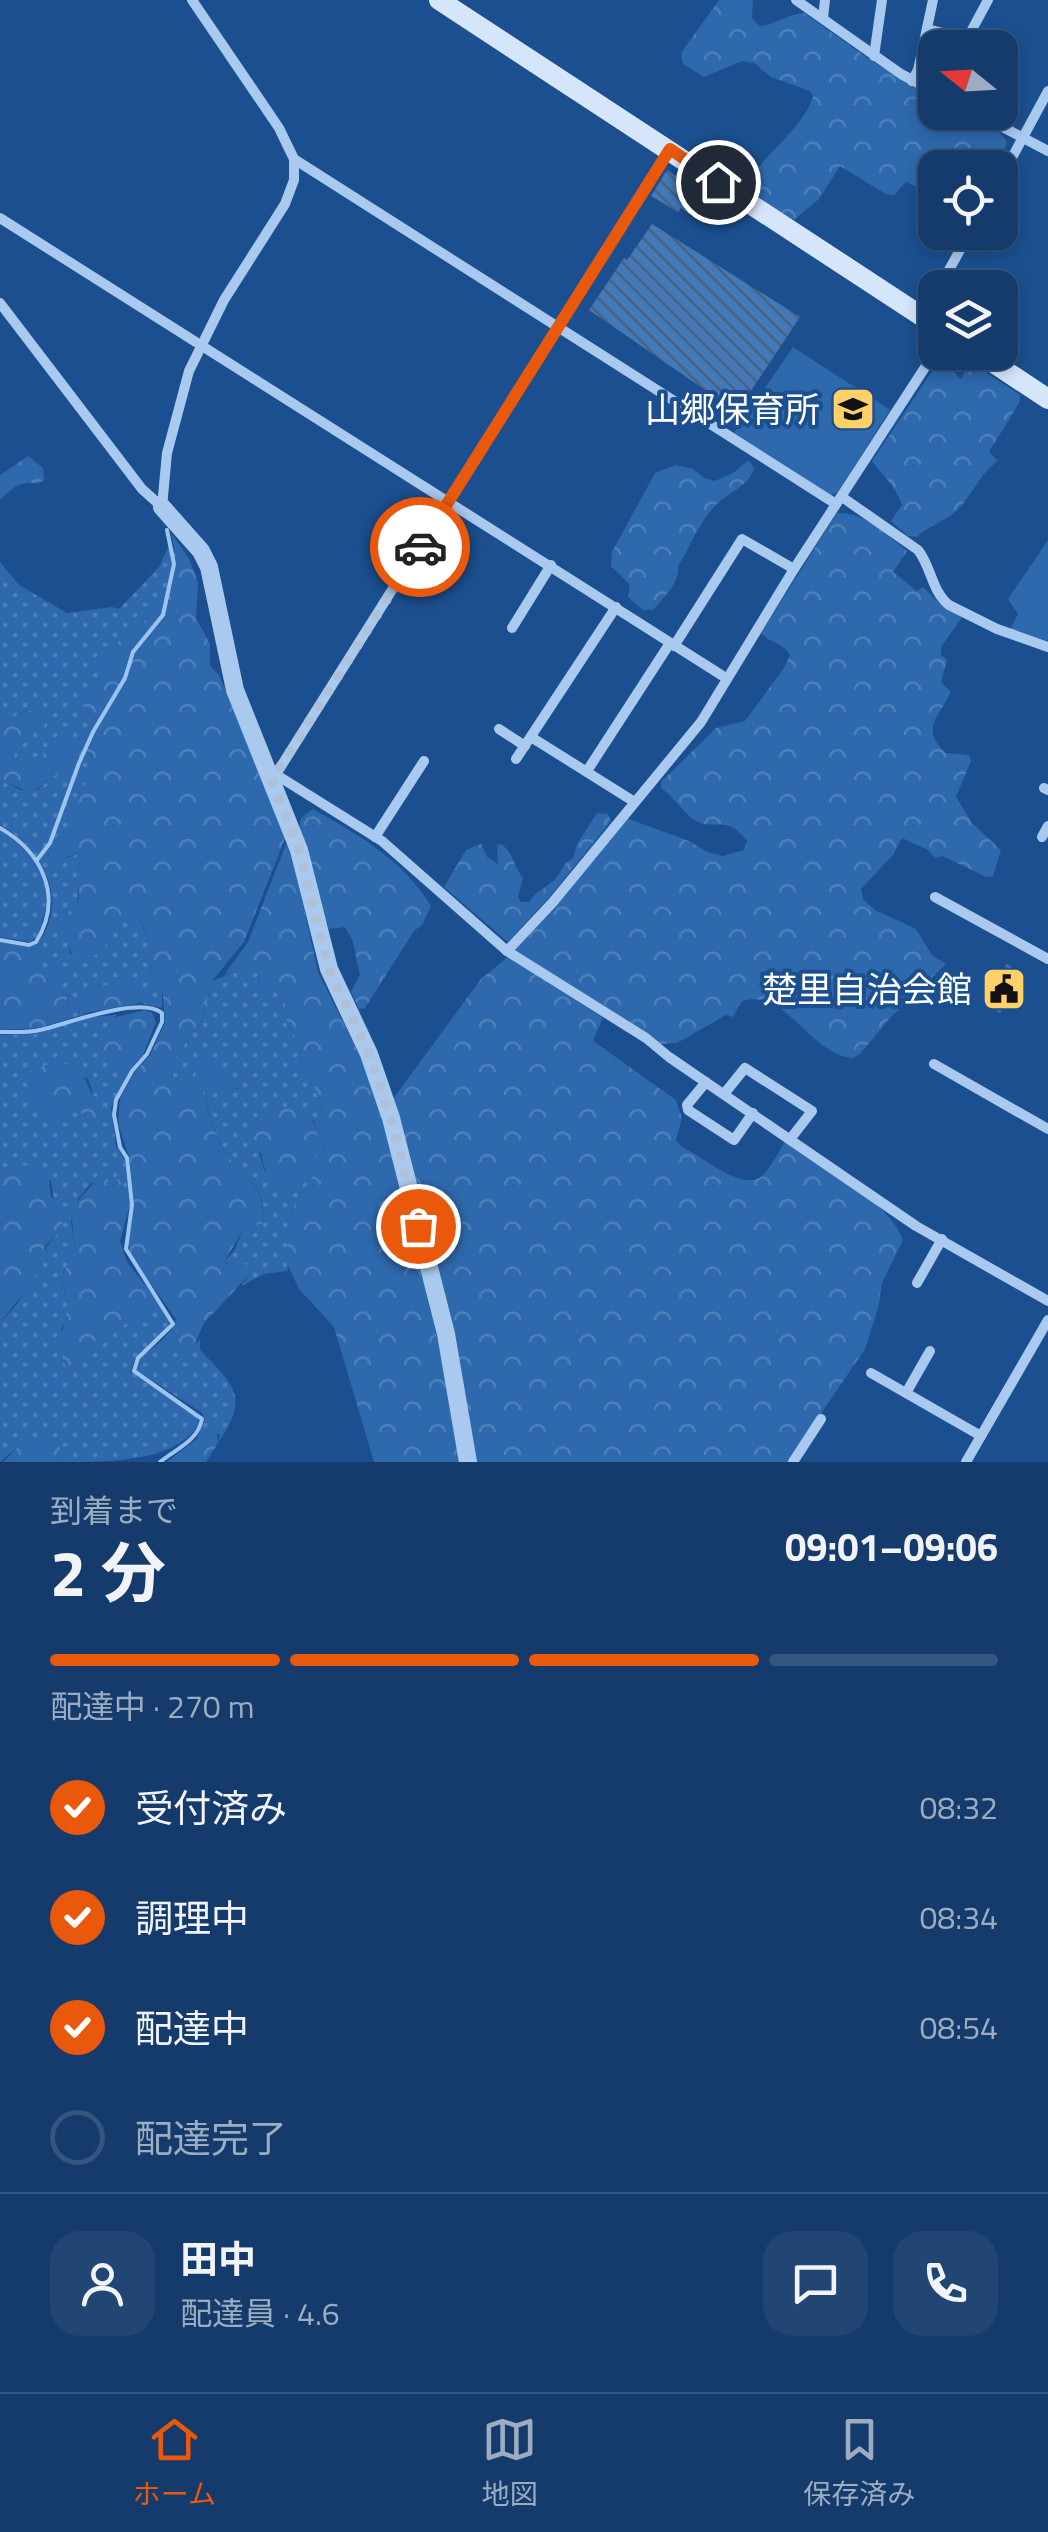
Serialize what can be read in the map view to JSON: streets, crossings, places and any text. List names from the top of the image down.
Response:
{
  "places": {
    "school or university": ["山郷保育所"],
    "public building": ["楚里自治会館"]
  },
  "north": "left",
  "page": {
    "heading": ["2 分", "到着まで", "09:01–09:06"],
    "panel": ["田中", "配達員 · 4.6"],
    "bar": "配達中 · 270 m",
    "list": [
      ["受付済み", "08:32"],
      ["調理中", "08:34"],
      ["配達中", "08:54"],
      "配達完了"
    ],
    "tabs": ["ホーム", "地図", "保存済み"]
  }
}
